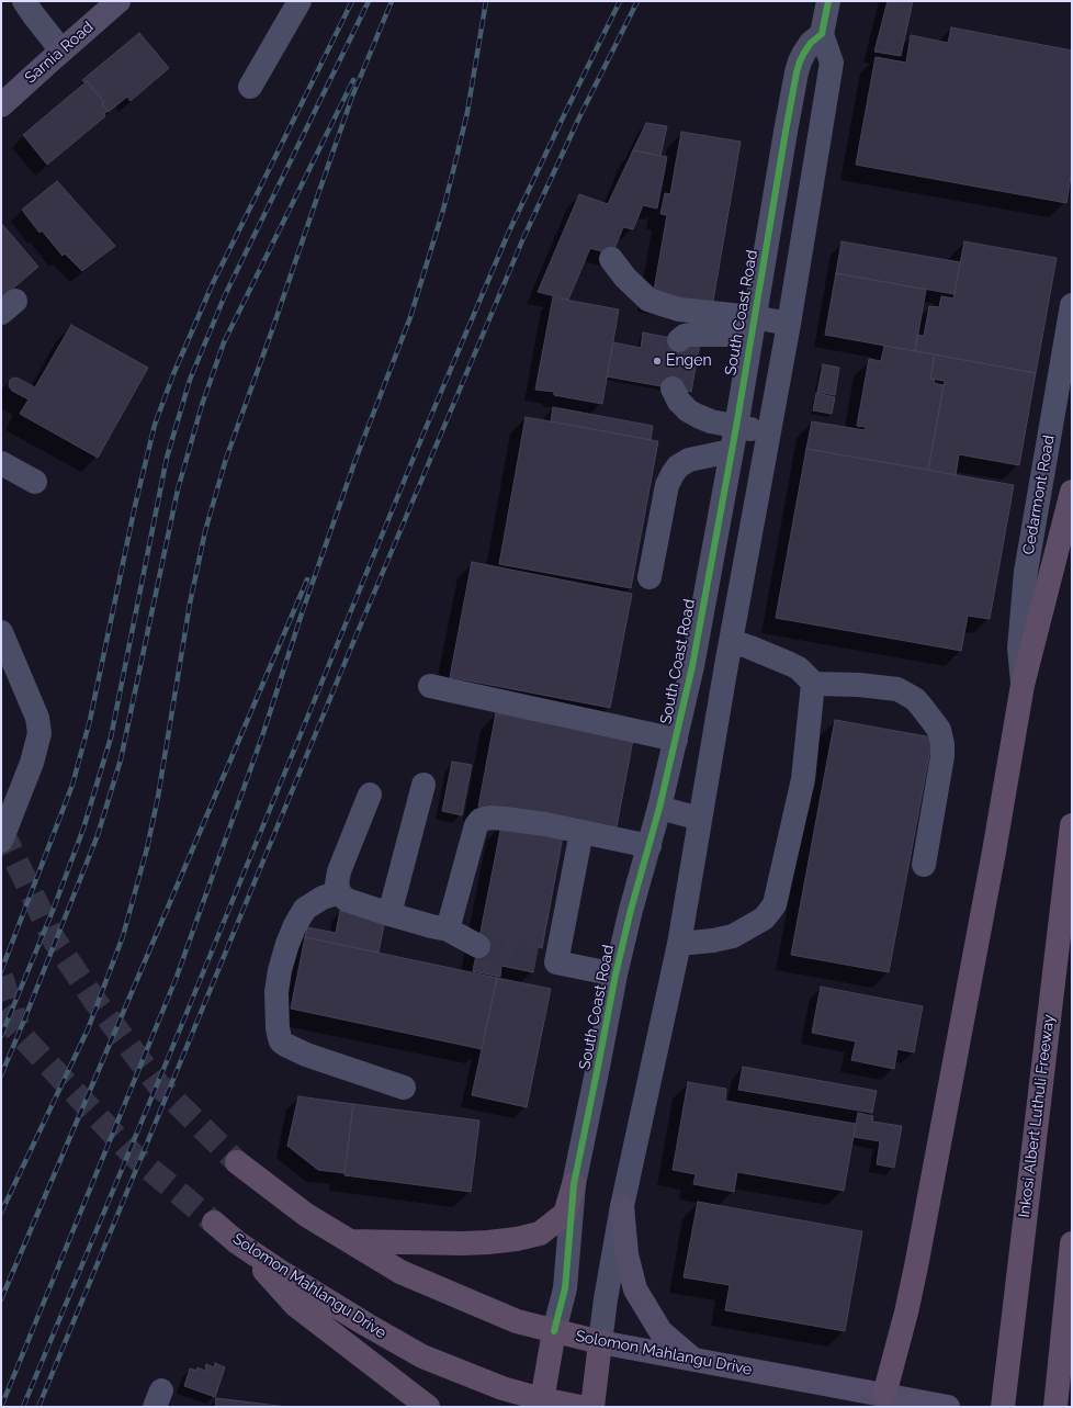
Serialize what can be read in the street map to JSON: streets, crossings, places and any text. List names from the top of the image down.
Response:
{
  "streets": {
    "highway": ["South Coast Road", "Inkosi Albert Luthuli Freeway", "Solomon Mahlangu Drive"],
    "main road": ["Sarnia Road"],
    "street": ["Cedarmont Road"]
  },
  "crossings": [
    ["South Coast Road", "Solomon Mahlangu Drive"]
  ],
  "places": ["Engen"]
}
